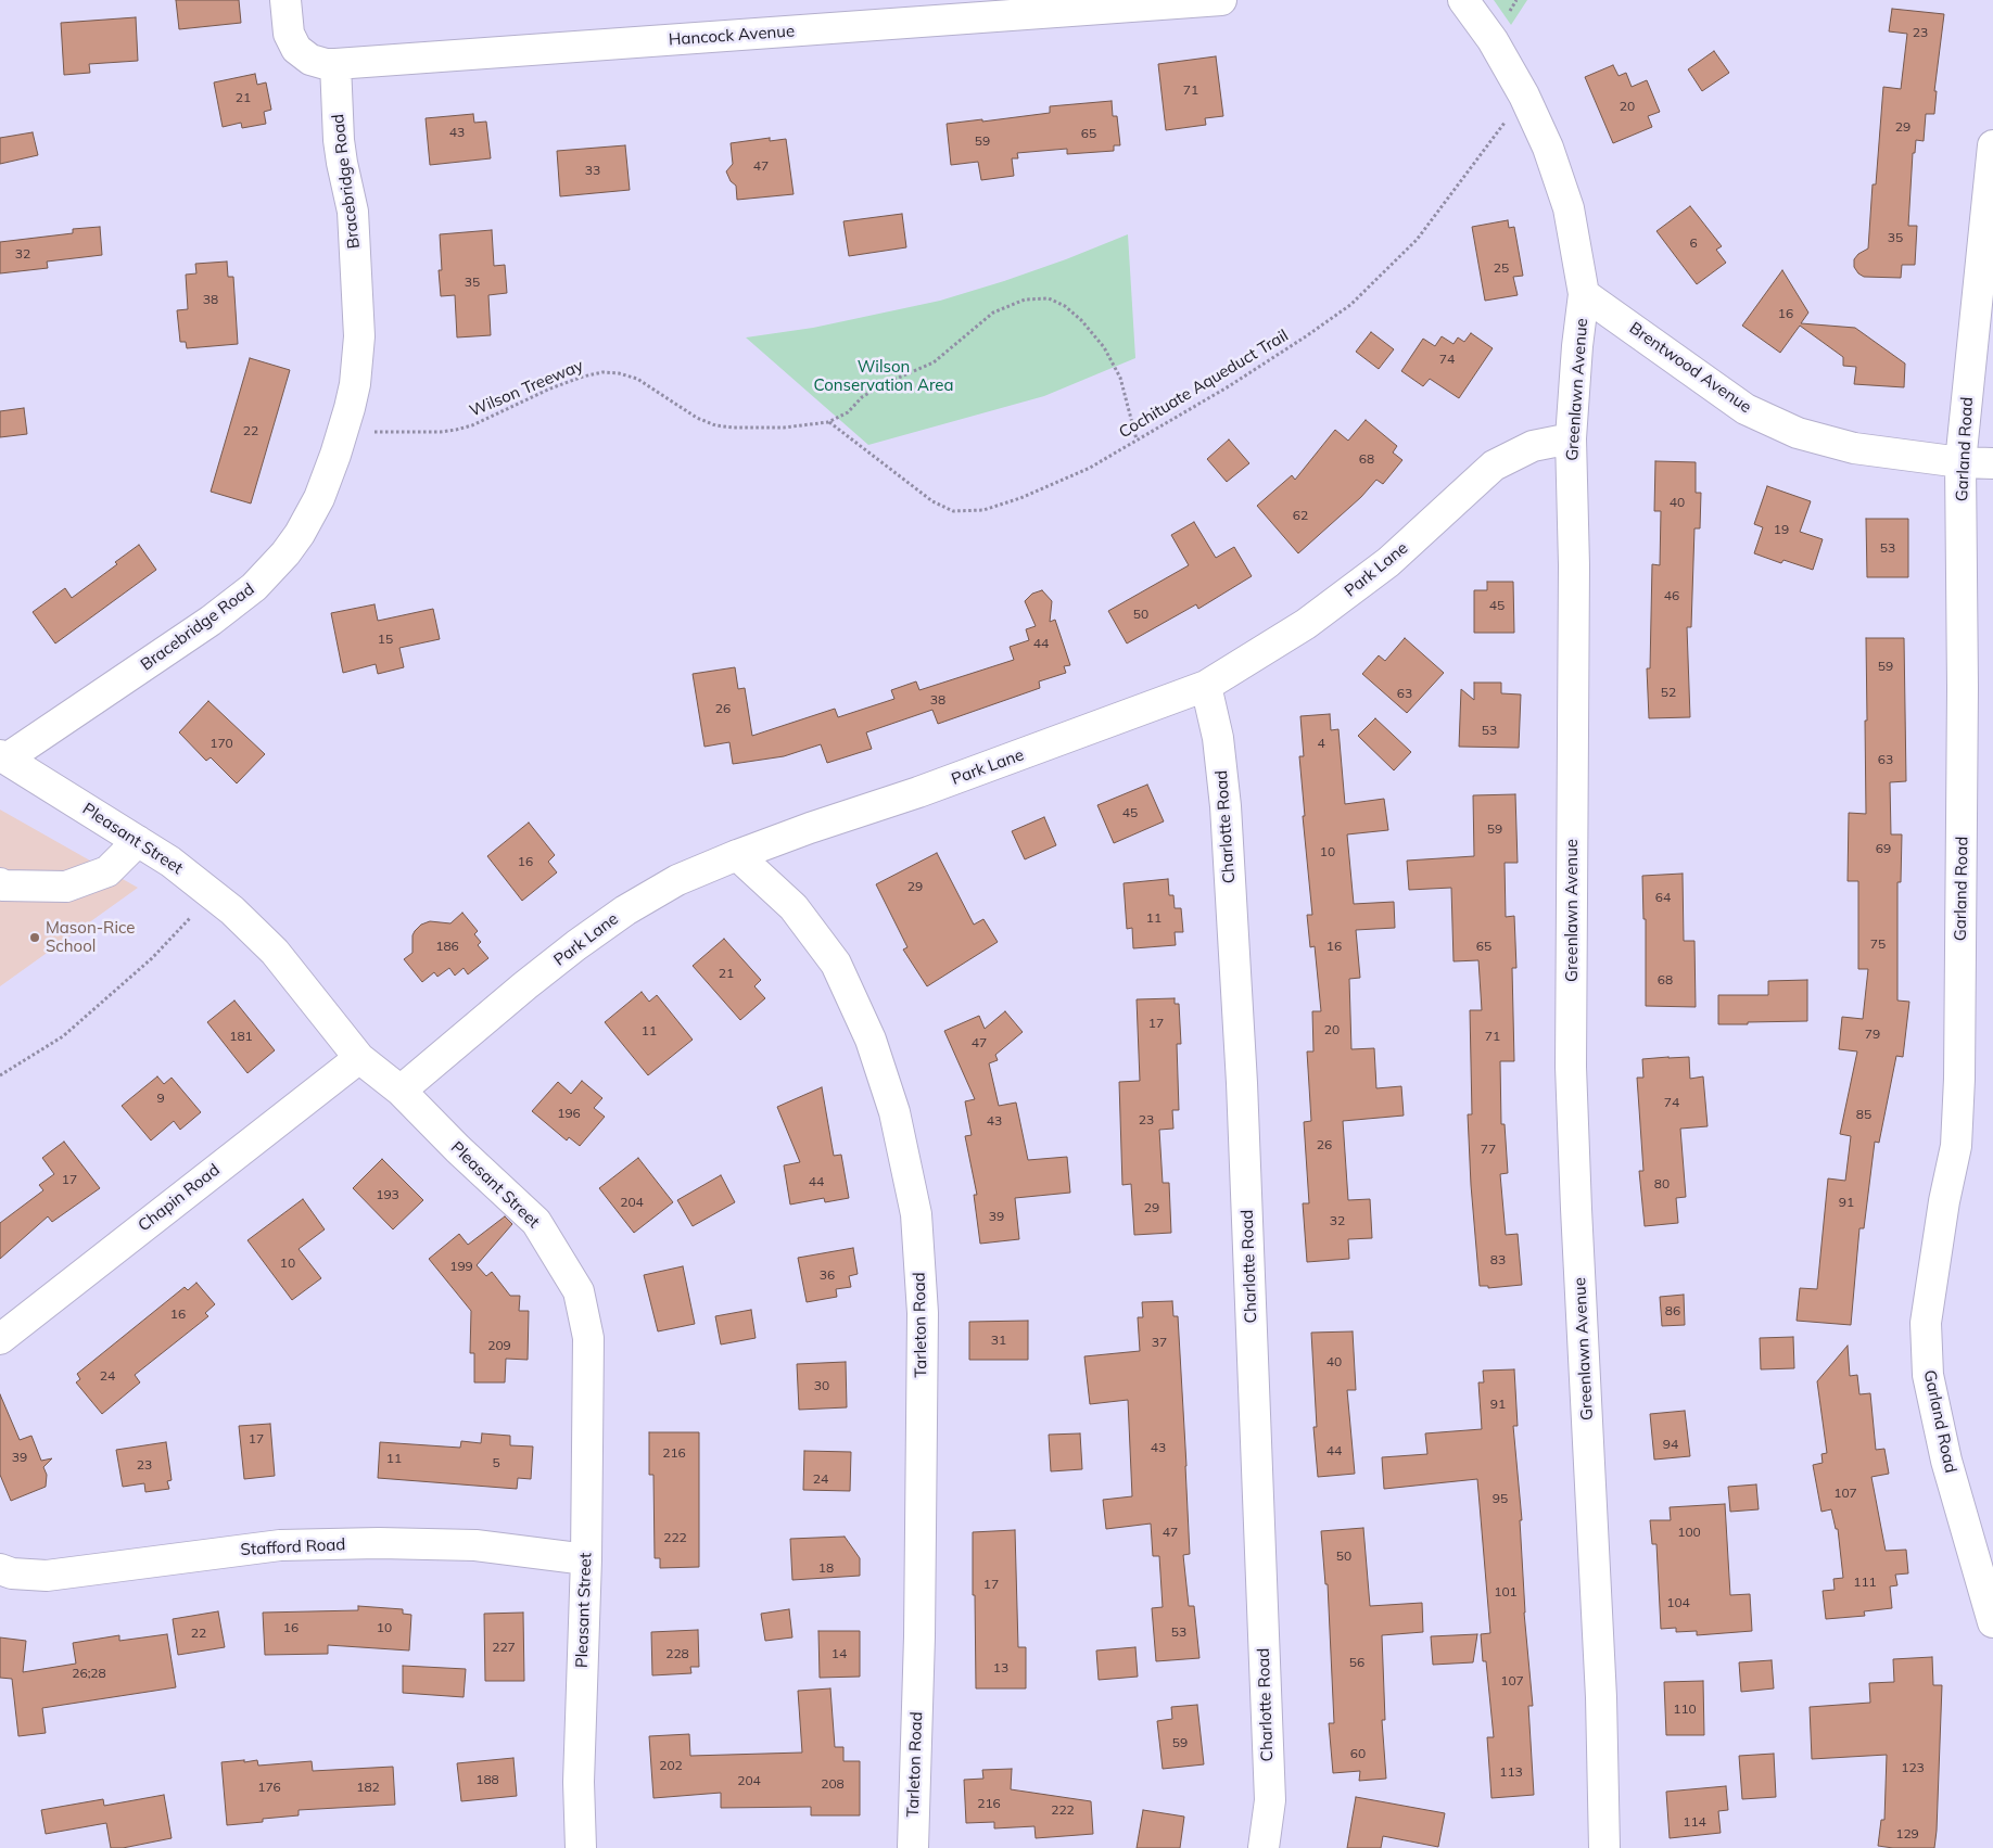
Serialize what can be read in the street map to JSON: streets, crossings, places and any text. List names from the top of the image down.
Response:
{
  "streets": {
    "street": [
      "Hancock Avenue",
      "Bracebridge Road",
      "Brentwood Avenue",
      "Greenlawn Avenue",
      "Garland Road",
      "Park Lane",
      "Charlotte Road",
      "Pleasant Street",
      "Chapin Road",
      "Tarleton Road",
      "Stafford Road"
    ],
    "path": ["Cochituate Aqueduct Trail", "Wilson Treeway"]
  },
  "crossings": [
    ["Hancock Avenue", "Bracebridge Road"],
    ["Bracebridge Road", "Wilson Treeway"],
    ["Bracebridge Road", "Pleasant Street"],
    ["Brentwood Avenue", "Greenlawn Avenue"],
    ["Brentwood Avenue", "Garland Road"],
    ["Cochituate Aqueduct Trail", "Wilson Treeway"],
    ["Cochituate Aqueduct Trail", "Greenlawn Avenue"],
    ["Greenlawn Avenue", "Park Lane"],
    ["Park Lane", "Charlotte Road"],
    ["Park Lane", "Pleasant Street"],
    ["Park Lane", "Tarleton Road"],
    ["Pleasant Street", "Chapin Road"],
    ["Pleasant Street", "Stafford Road"]
  ],
  "parks": ["Wilson Conservation Area"],
  "places": ["Mason-Rice School"],
  "house_numbers": [
    "23",
    "71",
    "21",
    "20",
    "29",
    "43",
    "65",
    "59",
    "47",
    "33",
    "35",
    "6",
    "32",
    "25",
    "35",
    "38",
    "16",
    "74",
    "22",
    "68",
    "40",
    "62",
    "19",
    "53",
    "46",
    "45",
    "50",
    "15",
    "44",
    "59",
    "52",
    "63",
    "38",
    "26",
    "53",
    "170",
    "4",
    "63",
    "45",
    "59",
    "69",
    "10",
    "16",
    "29",
    "64",
    "11",
    "75",
    "186",
    "16",
    "65",
    "21",
    "68",
    "17",
    "20",
    "11",
    "79",
    "181",
    "71",
    "47",
    "9",
    "74",
    "196",
    "85",
    "23",
    "43",
    "26",
    "77",
    "17",
    "44",
    "80",
    "193",
    "204",
    "91",
    "29",
    "39",
    "32",
    "83",
    "10",
    "199",
    "36",
    "86",
    "16",
    "31",
    "37",
    "209",
    "40",
    "24",
    "30",
    "91",
    "17",
    "94",
    "43",
    "44",
    "216",
    "39",
    "11",
    "5",
    "23",
    "24",
    "107",
    "95",
    "47",
    "100",
    "222",
    "50",
    "18",
    "111",
    "17",
    "101",
    "104",
    "16",
    "10",
    "53",
    "22",
    "227",
    "228",
    "14",
    "56",
    "13",
    "26;28",
    "107",
    "110",
    "59",
    "60",
    "202",
    "123",
    "113",
    "188",
    "204",
    "208",
    "176",
    "182",
    "216",
    "222",
    "114",
    "129"
  ]
}
